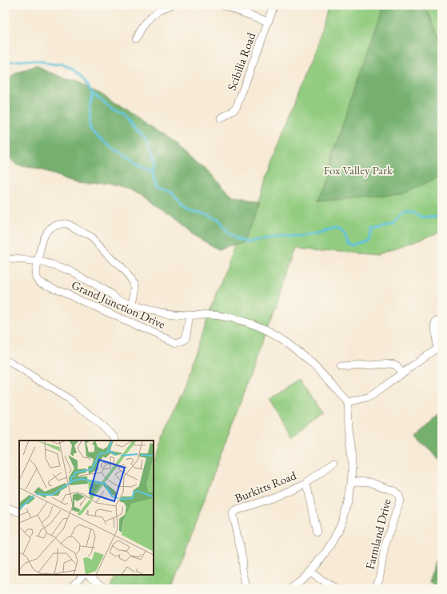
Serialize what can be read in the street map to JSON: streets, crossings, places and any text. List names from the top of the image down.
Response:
{
  "streets": {
    "street": [
      "Scibilia Road",
      "Grand Junction Drive",
      "Burkitts Road",
      "Farmland Drive"
    ]
  },
  "parks": ["Fox Valley Park"]
}
